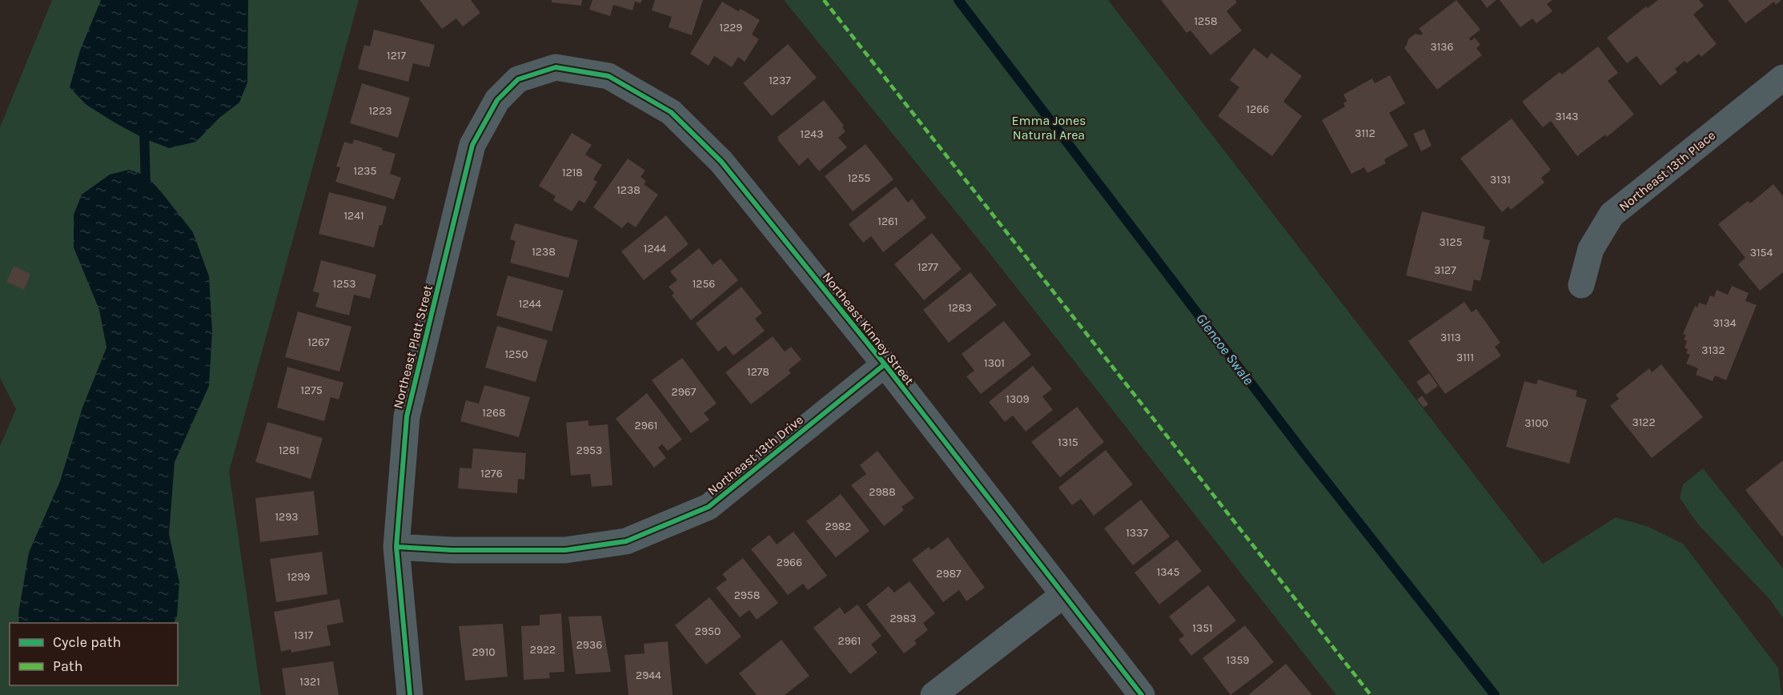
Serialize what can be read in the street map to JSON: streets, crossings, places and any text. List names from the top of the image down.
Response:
{
  "streets": {
    "street": [
      "Northeast 13th Place",
      "Northeast Kinney Street",
      "Northeast Platt Street",
      "Northeast 13th Drive"
    ]
  },
  "crossings": [
    ["Northeast Kinney Street", "Northeast Platt Street"],
    ["Northeast Kinney Street", "Northeast 13th Drive"],
    ["Northeast Platt Street", "Northeast 13th Drive"]
  ],
  "water": ["Glencoe Swale"],
  "parks": ["Emma Jones Natural Area"],
  "house_numbers": [
    "1258",
    "1229",
    "3136",
    "1217",
    "1237",
    "1266",
    "1223",
    "3143",
    "3112",
    "1243",
    "1235",
    "1218",
    "1255",
    "3131",
    "1238",
    "1241",
    "1261",
    "3125",
    "1244",
    "1238",
    "3154",
    "1277",
    "3127",
    "1253",
    "1256",
    "1244",
    "1283",
    "3134",
    "3113",
    "1267",
    "3132",
    "1250",
    "3111",
    "1301",
    "1278",
    "1275",
    "2967",
    "1309",
    "1268",
    "3122",
    "3100",
    "2961",
    "1315",
    "1281",
    "2953",
    "1276",
    "2988",
    "1293",
    "2982",
    "1337",
    "2966",
    "1345",
    "2987",
    "1299",
    "2958",
    "2983",
    "1351",
    "2950",
    "1317",
    "2961",
    "2936",
    "2922",
    "2910",
    "1359",
    "2944",
    "1321"
  ],
  "legend": ["Cycle path", "Path"]
}
